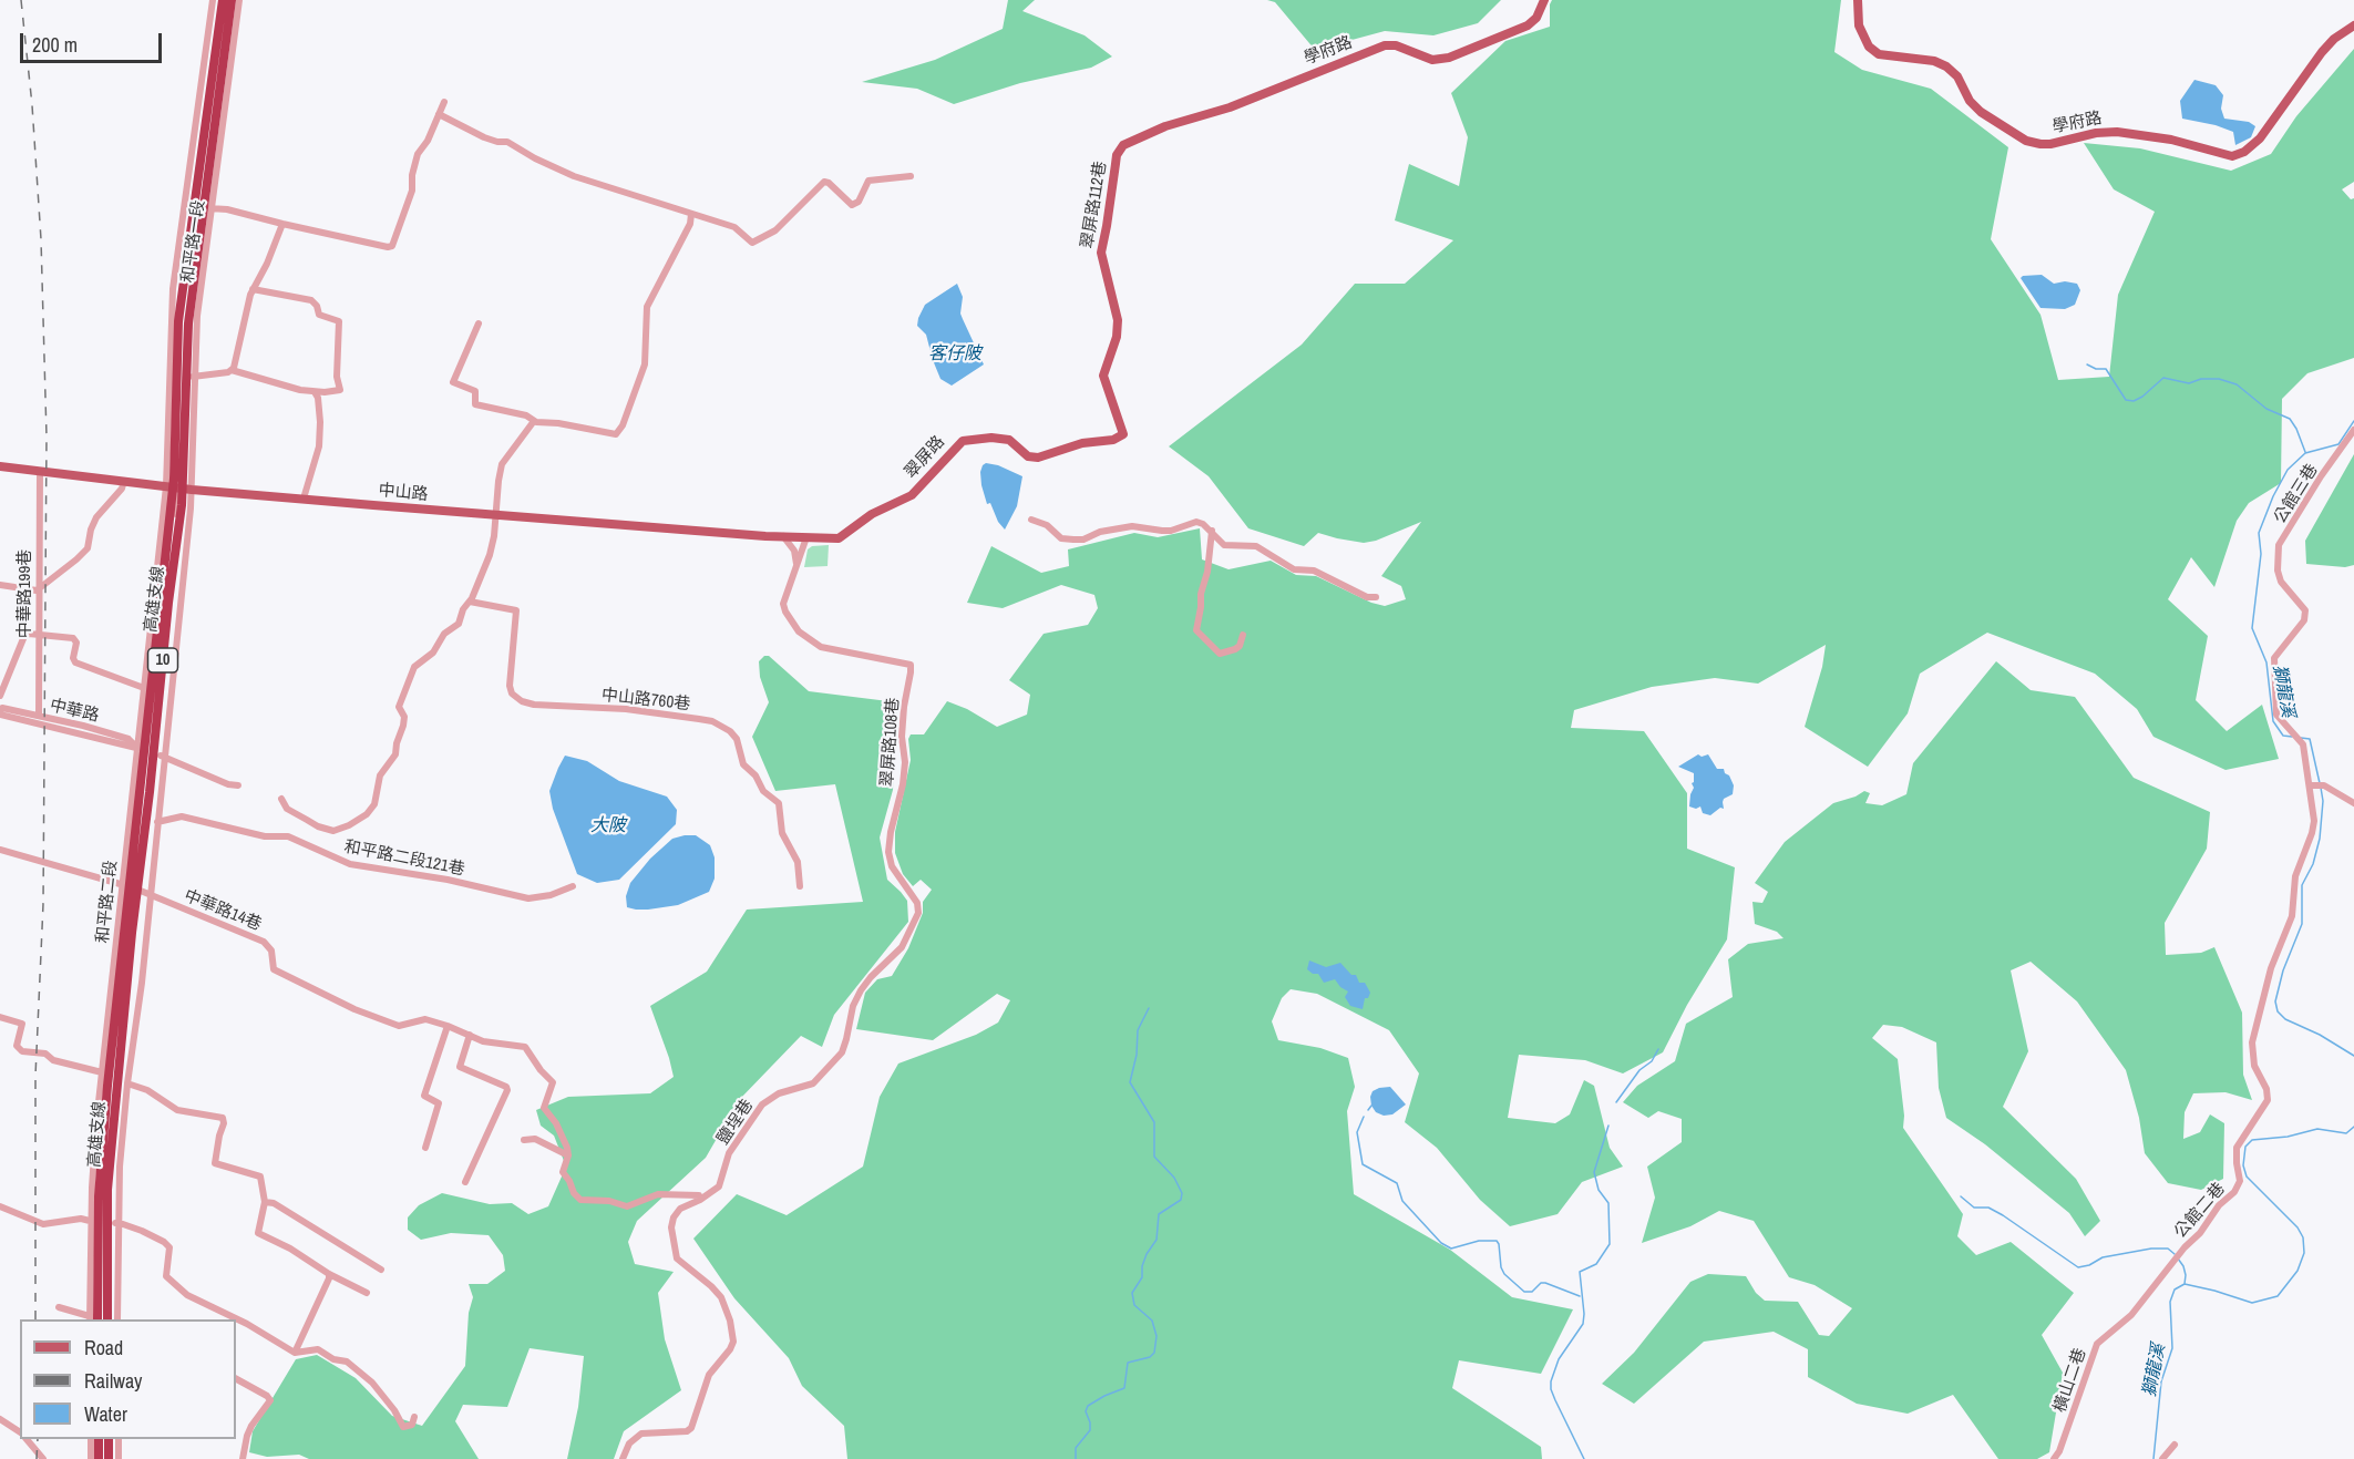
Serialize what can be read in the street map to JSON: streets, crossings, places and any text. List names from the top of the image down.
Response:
{
  "streets": {
    "highway": ["高雄支線", "10"],
    "main road": [
      "學府路",
      "翠屏路112巷",
      "翠屏路",
      "中山路"
    ],
    "street": [
      "和平路一段",
      "公館三巷",
      "中華路199巷",
      "中山路760巷",
      "中華路",
      "翠屏路108巷",
      "和平路二段121巷",
      "和平路二段",
      "中華路14巷",
      "鹽埕巷",
      "公館二巷",
      "橫山二巷"
    ]
  },
  "crossings": [
    ["學府路", "翠屏路112巷"],
    ["翠屏路112巷", "翠屏路"],
    ["和平路一段", "中山路"],
    ["和平路一段", "和平路二段"],
    ["翠屏路", "中山路"],
    ["翠屏路", "翠屏路108巷"],
    ["中山路", "中華路199巷"],
    ["中山路", "翠屏路108巷"],
    ["中山路", "和平路二段"],
    ["公館三巷", "公館二巷"],
    ["中華路199巷", "中華路"],
    ["高雄支線", "和平路二段"],
    ["中華路", "和平路二段"],
    ["翠屏路108巷", "鹽埕巷"],
    ["和平路二段", "中華路14巷"],
    ["中華路14巷", "鹽埕巷"],
    ["公館二巷", "橫山二巷"]
  ],
  "water": ["客仔陂", "獅龍溪", "大陂"],
  "legend": ["Road", "Railway", "Water"],
  "scale_bar": "200 m"
}
